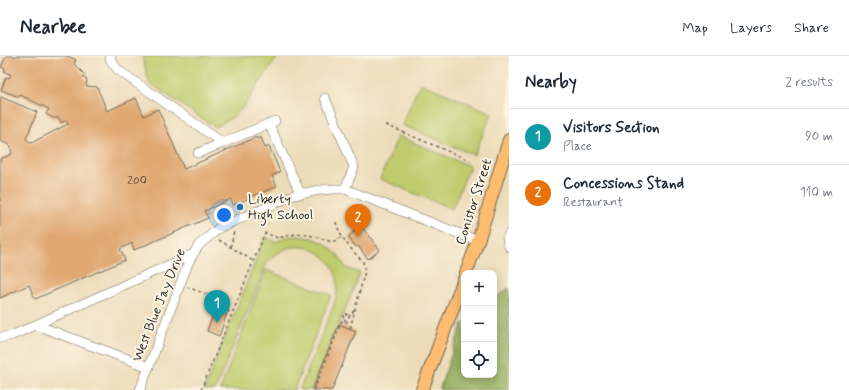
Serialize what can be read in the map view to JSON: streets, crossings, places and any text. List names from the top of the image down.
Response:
{
  "streets": {
    "main road": ["Conistor Street"],
    "lane": ["West Blue Jay Drive"]
  },
  "crossings": [
    ["Conistor Street", "West Blue Jay Drive"]
  ],
  "places": ["Liberty High School"],
  "house_numbers": ["200"],
  "page": {
    "header": "Nearbee",
    "nav": ["Map", "Layers", "Share"],
    "heading": ["Nearby", "2 results"],
    "list": [
      {
        "mark": "1",
        "name": "Visitors Section",
        "note": "Place",
        "value": "90 m"
      },
      {
        "mark": "2",
        "name": "Concessions Stand",
        "note": "Restaurant",
        "value": "110 m"
      }
    ],
    "pins": ["2", "1"],
    "map_buttons": ["+", "−"]
  }
}
